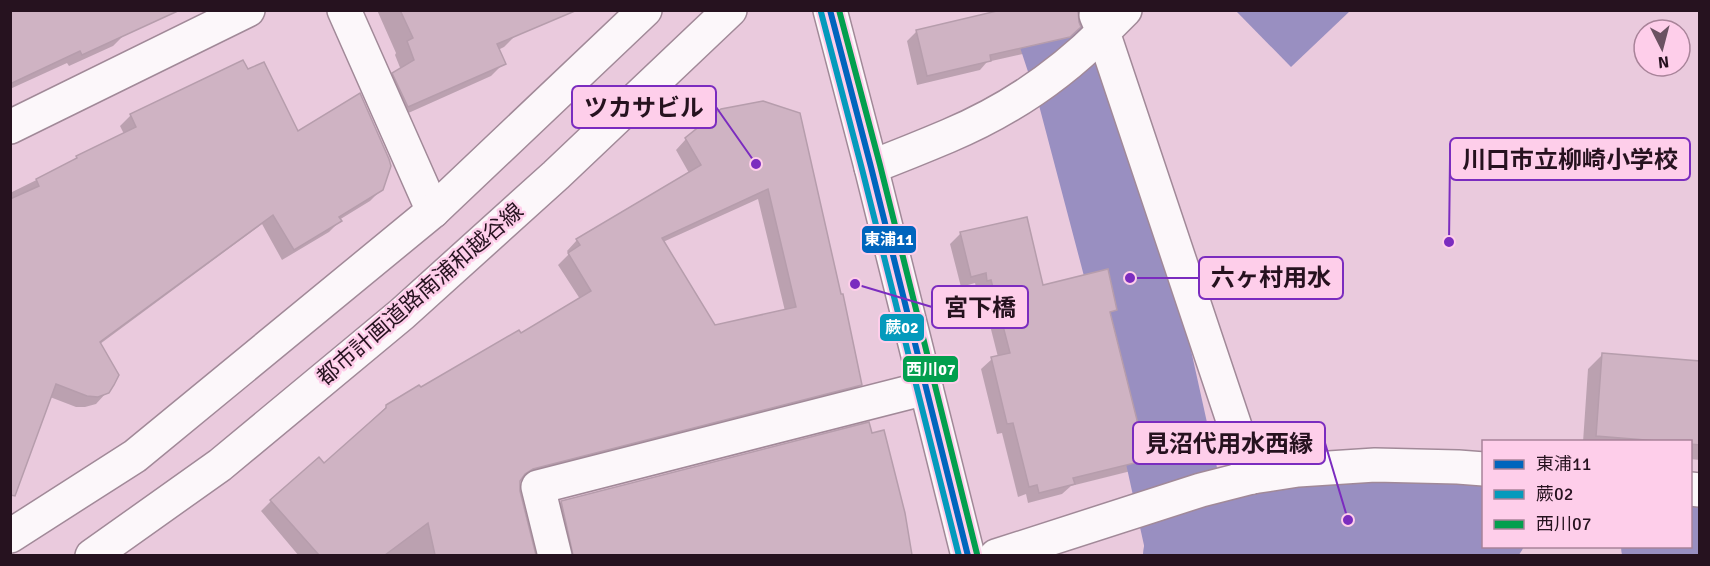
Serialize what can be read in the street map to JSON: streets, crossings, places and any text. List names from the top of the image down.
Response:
{
  "streets": {
    "street": ["都市計画道路南浦和越谷線"]
  },
  "places": [
    "ツカサビル",
    "川口市立柳崎小学校",
    "六ヶ村用水",
    "宮下橋",
    "見沼代用水西縁"
  ],
  "lines": ["transit line 東浦11", "transit line 西川07", "transit line 蕨02"],
  "legend": ["東浦11", "蕨02", "西川07"],
  "north": "bottom"
}
